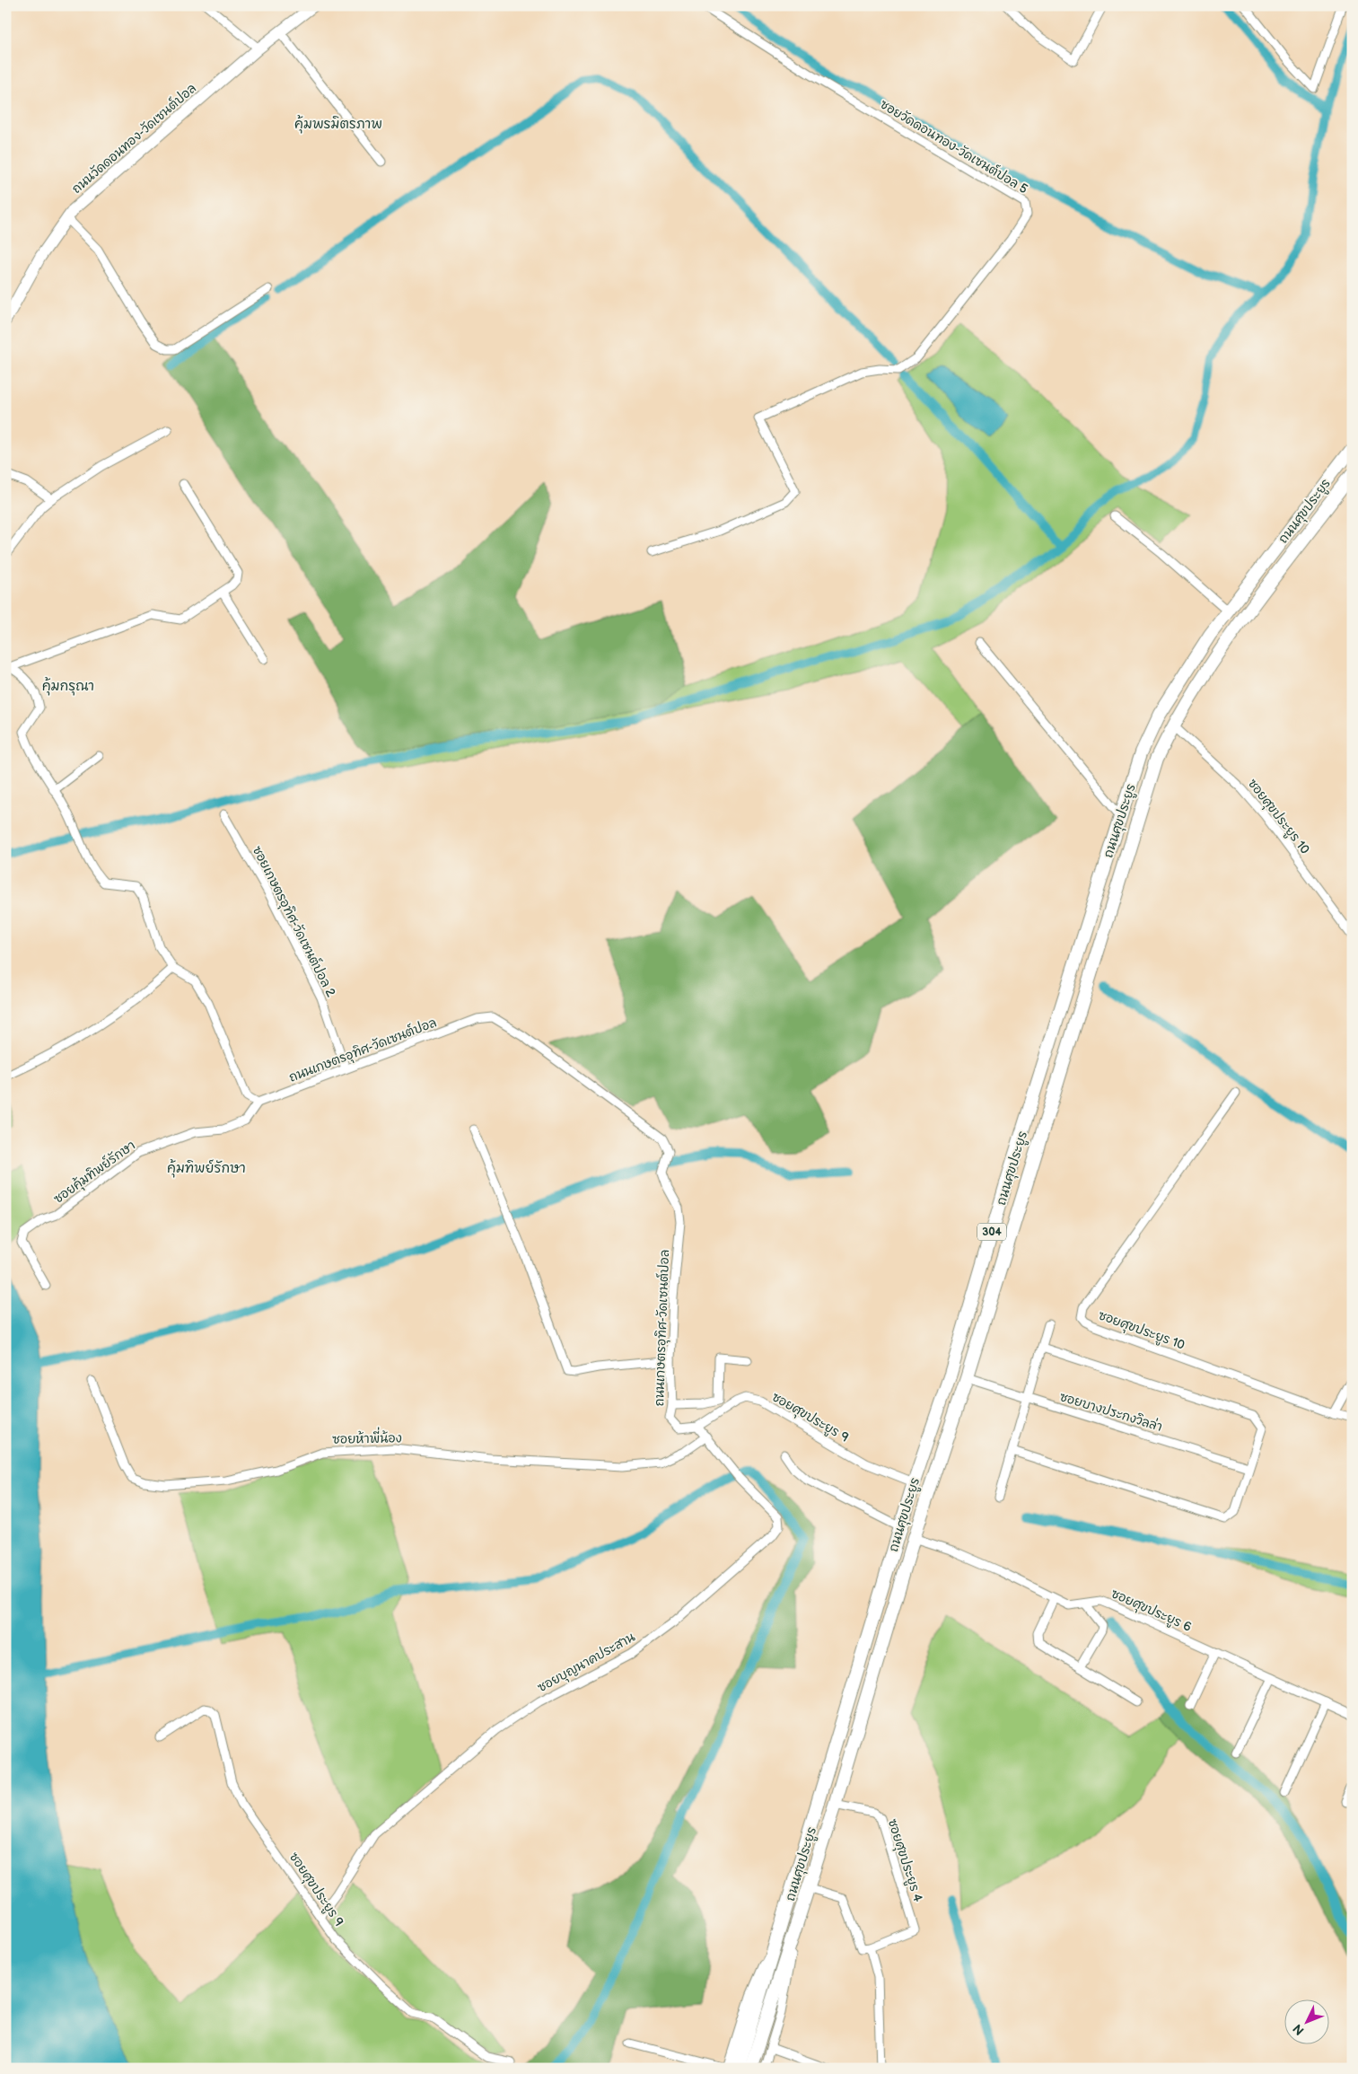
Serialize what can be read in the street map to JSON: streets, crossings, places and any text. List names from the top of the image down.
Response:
{
  "streets": {
    "main road": ["ถนนศุขประยูร", "304"],
    "street": [
      "ถนนวัดดอนทอง-วัดเซนต์ปอล",
      "ซอยวัดดอนทอง-วัดเซนต์ปอล 5",
      "ซอยศุขประยูร 10",
      "ซอยเกษตรอุทิศ-วัดเซนต์ปอล 2",
      "ถนนเกษตรอุทิศ-วัดเซนต์ปอล",
      "ซอยคุ้มทิพย์รักษา",
      "ซอยบางประกงวิลล่า",
      "ซอยศุขประยูร 9",
      "ซอยห้าพี่น้อง",
      "ซอยศุขประยูร 6",
      "ซอยบุญนาคประสาน",
      "ซอยศุขประยูร 4"
    ]
  },
  "crossings": [
    ["ถนนศุขประยูร", "ซอยศุขประยูร 10"],
    ["ถนนศุขประยูร", "ซอยบางประกงวิลล่า"],
    ["ถนนศุขประยูร", "ซอยศุขประยูร 9"],
    ["ถนนศุขประยูร", "ซอยศุขประยูร 6"],
    ["ถนนศุขประยูร", "ซอยศุขประยูร 4"],
    ["ซอยเกษตรอุทิศ-วัดเซนต์ปอล 2", "ถนนเกษตรอุทิศ-วัดเซนต์ปอล"],
    ["ถนนเกษตรอุทิศ-วัดเซนต์ปอล", "ซอยคุ้มทิพย์รักษา"],
    ["ถนนเกษตรอุทิศ-วัดเซนต์ปอล", "ซอยศุขประยูร 9"],
    ["ถนนเกษตรอุทิศ-วัดเซนต์ปอล", "ซอยบุญนาคประสาน"],
    ["ซอยศุขประยูร 9", "ซอยบุญนาคประสาน"],
    ["ซอยห้าพี่น้อง", "ซอยบุญนาคประสาน"]
  ],
  "districts": ["คุ้มพรมิตรภาพ", "คุ้มกรุณา", "คุ้มทิพย์รักษา"],
  "north": "bottom left"
}
